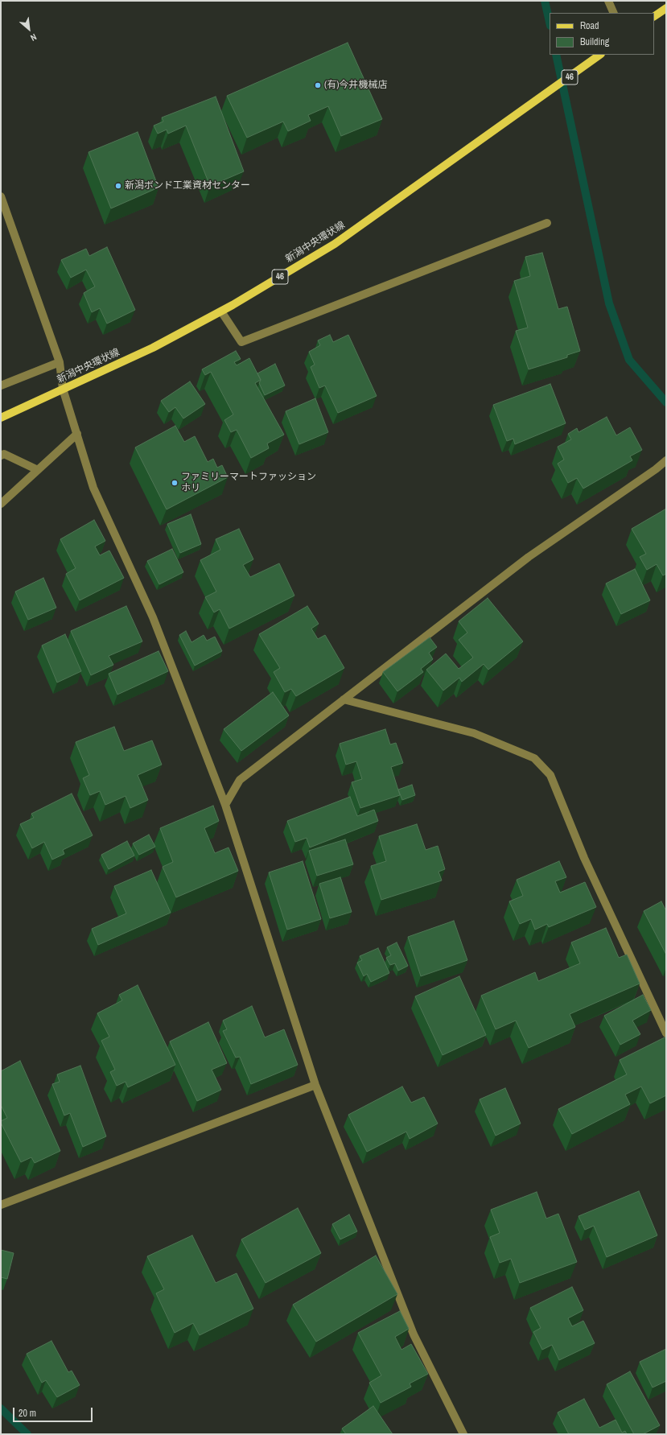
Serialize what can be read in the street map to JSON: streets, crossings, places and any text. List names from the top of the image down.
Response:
{
  "streets": {
    "main road": ["46", "新潟中央環状線"]
  },
  "places": ["(有)今井機械店", "新潟ボンド工業資材センター", "ファミリーマートファッション ホリ"],
  "legend": ["Road", "Building"],
  "scale_bar": "20 m",
  "north": "bottom right"
}
